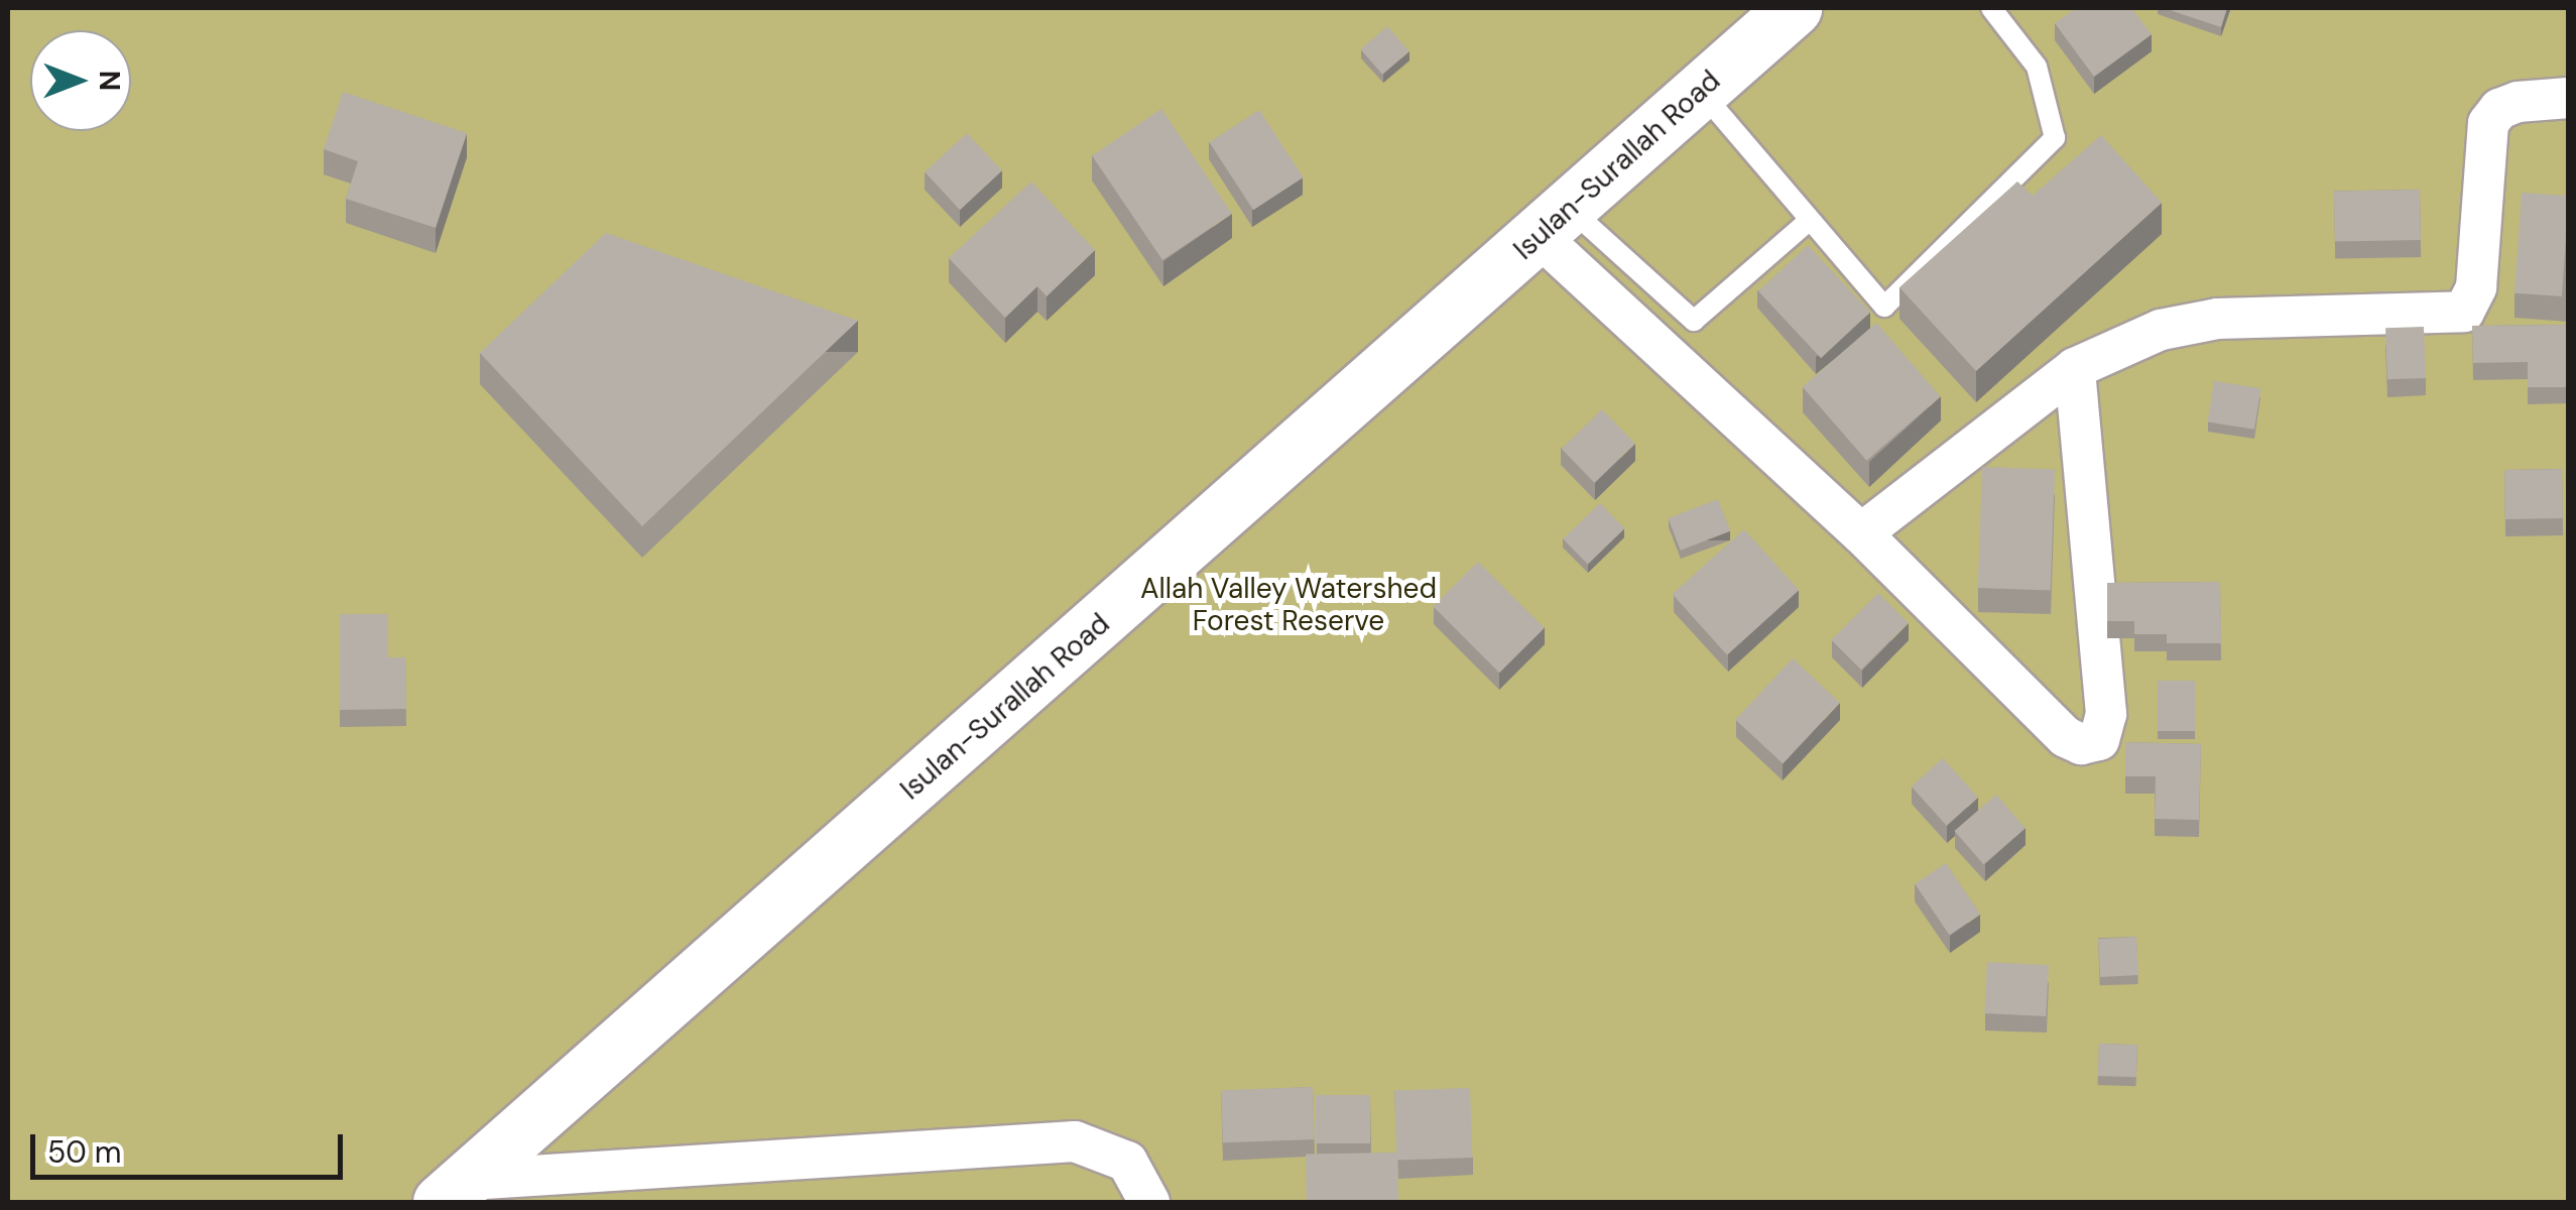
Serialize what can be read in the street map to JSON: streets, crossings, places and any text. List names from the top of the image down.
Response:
{
  "streets": {
    "highway": ["Isulan-Surallah Road"]
  },
  "parks": ["Allah Valley Watershed Forest Reserve"],
  "scale_bar": "50 m",
  "north": "right"
}
